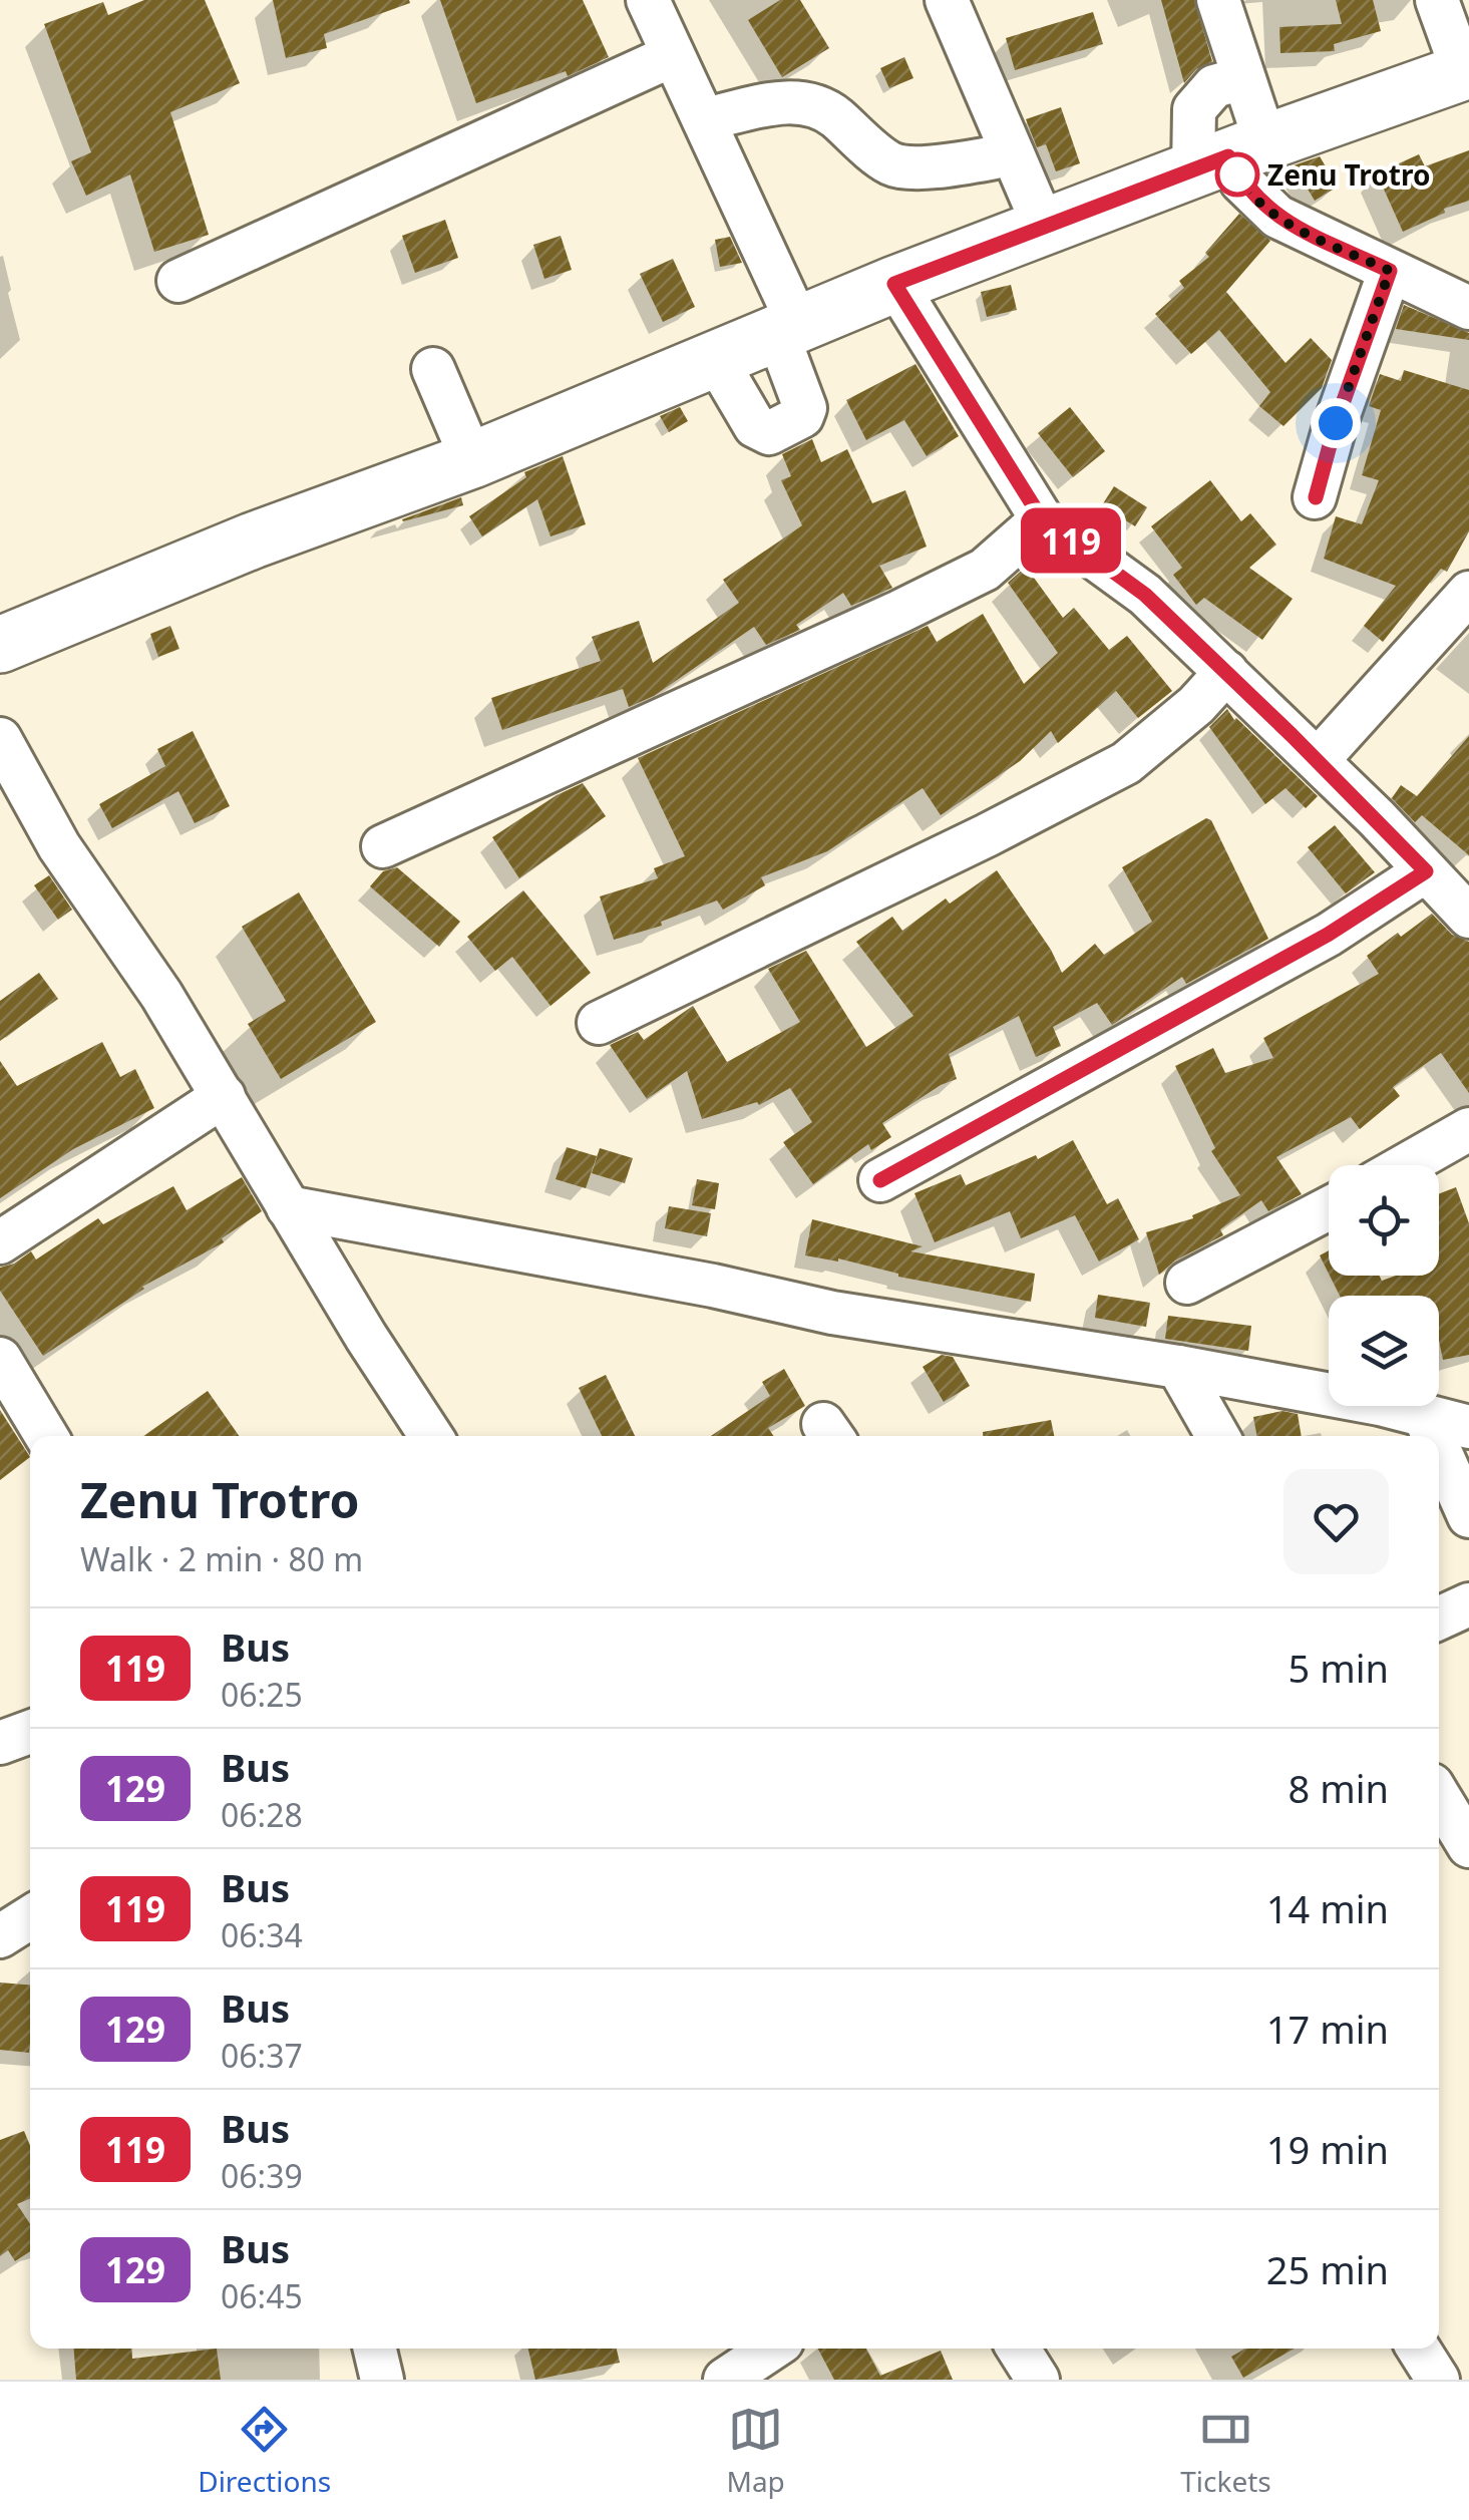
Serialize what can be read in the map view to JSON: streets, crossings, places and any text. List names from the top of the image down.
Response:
{
  "places": ["Zenu Trotro"],
  "lines": ["bus line 119"],
  "page": {
    "on_map": "119",
    "heading": ["Zenu Trotro", "Walk · 2 min · 80 m"],
    "list": [
      {
        "mark": "119",
        "name": "Bus",
        "note": "06:25",
        "value": "5 min"
      },
      {
        "mark": "129",
        "name": "Bus",
        "note": "06:28",
        "value": "8 min"
      },
      {
        "mark": "119",
        "name": "Bus",
        "note": "06:34",
        "value": "14 min"
      },
      {
        "mark": "129",
        "name": "Bus",
        "note": "06:37",
        "value": "17 min"
      },
      {
        "mark": "119",
        "name": "Bus",
        "note": "06:39",
        "value": "19 min"
      },
      {
        "mark": "129",
        "name": "Bus",
        "note": "06:45",
        "value": "25 min"
      }
    ],
    "tabs": ["Directions", "Map", "Tickets"]
  }
}
